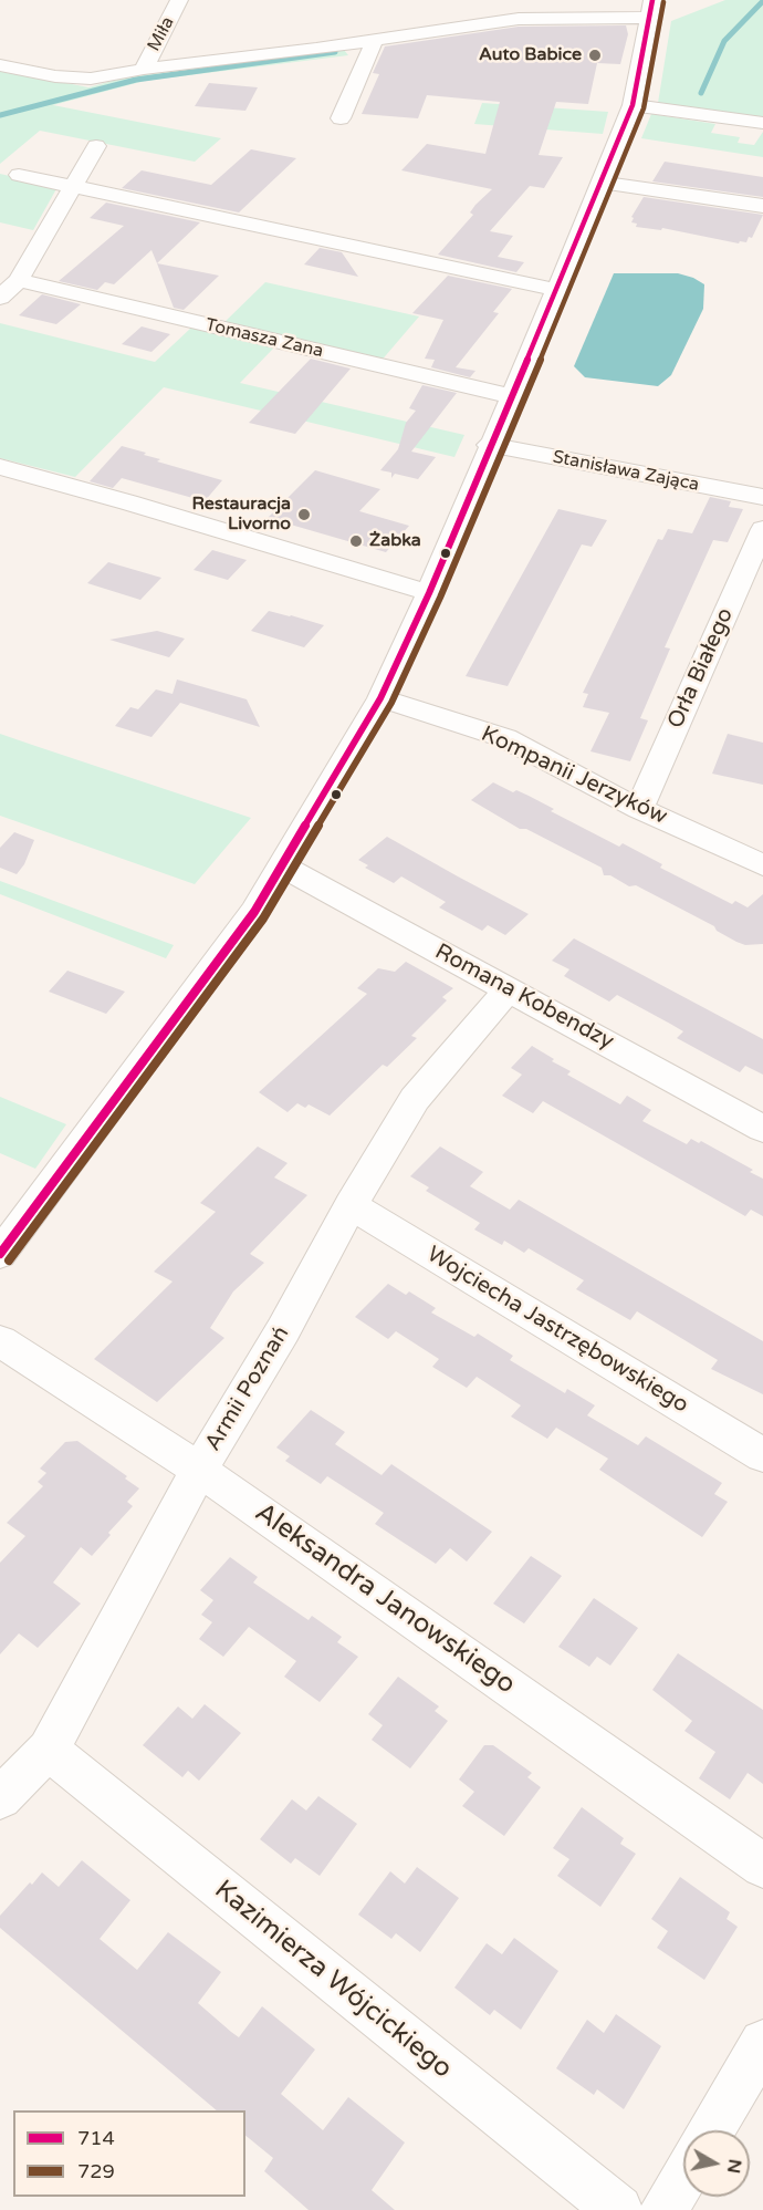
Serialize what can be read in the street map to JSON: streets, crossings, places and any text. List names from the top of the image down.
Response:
{
  "streets": {
    "street": [
      "Miła",
      "Tomasza Zana",
      "Stanisława Zająca",
      "Orła Białego",
      "Kompanii Jerzyków",
      "Romana Kobendzy",
      "Wojciecha Jastrzębowskiego",
      "Armii Poznań",
      "Aleksandra Janowskiego",
      "Kazimierza Wójcickiego"
    ]
  },
  "crossings": [
    ["Orła Białego", "Kompanii Jerzyków"],
    ["Romana Kobendzy", "Armii Poznań"],
    ["Wojciecha Jastrzębowskiego", "Armii Poznań"],
    ["Armii Poznań", "Aleksandra Janowskiego"],
    ["Armii Poznań", "Kazimierza Wójcickiego"]
  ],
  "places": ["Auto Babice", "Restauracja Livorno", "Żabka"],
  "lines": ["transit line 714", "transit line 729"],
  "legend": ["714", "729"],
  "north": "right"
}
